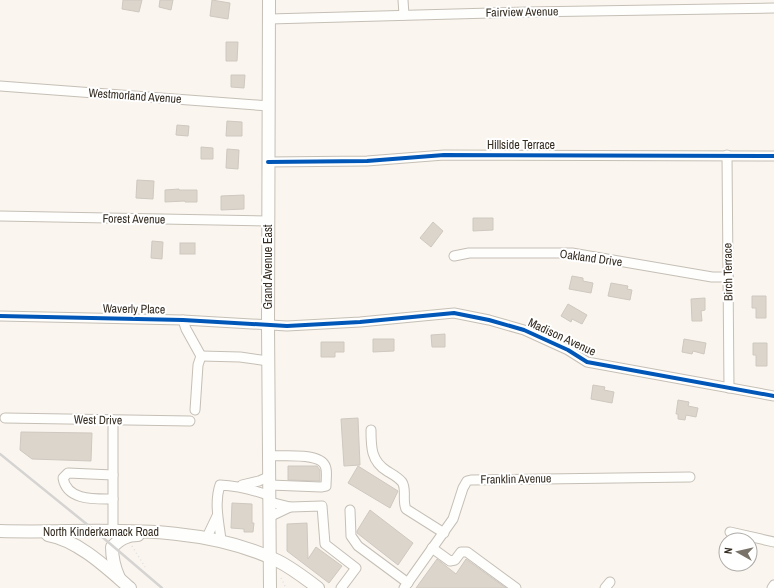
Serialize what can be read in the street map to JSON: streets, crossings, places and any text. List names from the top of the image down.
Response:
{
  "streets": {
    "main road": ["Grand Avenue East", "North Kinderkamack Road"],
    "street": [
      "Fairview Avenue",
      "Westmorland Avenue",
      "Hillside Terrace",
      "Forest Avenue",
      "Oakland Drive",
      "Birch Terrace",
      "Waverly Place",
      "Madison Avenue",
      "West Drive",
      "Franklin Avenue"
    ]
  },
  "crossings": [
    ["Fairview Avenue", "Grand Avenue East"],
    ["Westmorland Avenue", "Grand Avenue East"],
    ["Hillside Terrace", "Grand Avenue East"],
    ["Hillside Terrace", "Birch Terrace"],
    ["Forest Avenue", "Grand Avenue East"],
    ["Oakland Drive", "Birch Terrace"],
    ["Grand Avenue East", "Waverly Place"],
    ["Grand Avenue East", "Madison Avenue"],
    ["Grand Avenue East", "North Kinderkamack Road"],
    ["Birch Terrace", "Madison Avenue"],
    ["Waverly Place", "Madison Avenue"]
  ],
  "north": "left"
}
